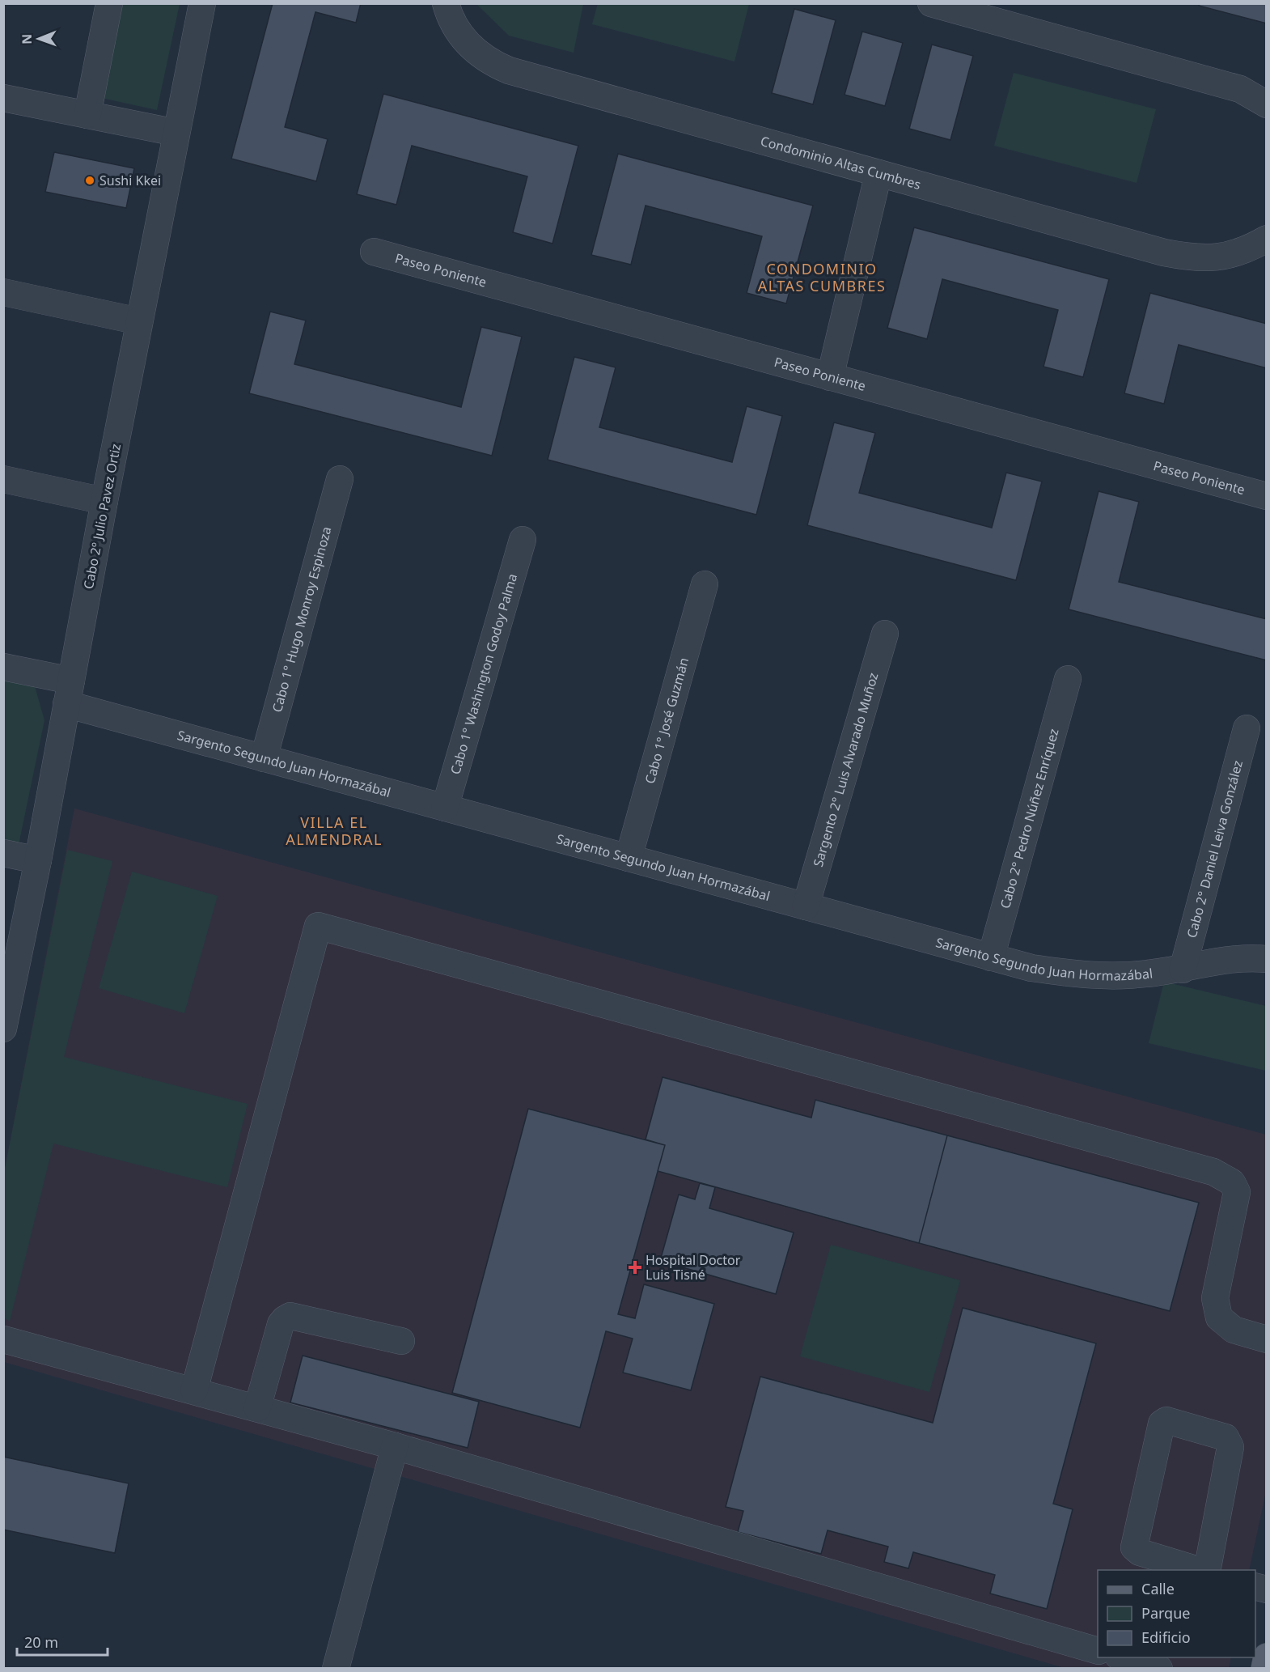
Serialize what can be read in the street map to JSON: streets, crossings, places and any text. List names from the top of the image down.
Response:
{
  "streets": {
    "street": [
      "Condominio Altas Cumbres",
      "Paseo Poniente",
      "Cabo 2º Julio Pavez Ortiz",
      "Cabo 1° Hugo Monroy Espinoza",
      "Cabo 1° Washington Godoy Palma",
      "Cabo 1° José Guzmán",
      "Sargento Segundo Juan Hormazábal",
      "Sargento 2° Luis Alvarado Muñoz",
      "Cabo 2° Pedro Núñez Enríquez",
      "Cabo 2° Daniel Leiva González"
    ]
  },
  "crossings": [
    ["Cabo 2º Julio Pavez Ortiz", "Sargento Segundo Juan Hormazábal"],
    ["Cabo 1° Hugo Monroy Espinoza", "Sargento Segundo Juan Hormazábal"],
    ["Cabo 1° Washington Godoy Palma", "Sargento Segundo Juan Hormazábal"],
    ["Cabo 1° José Guzmán", "Sargento Segundo Juan Hormazábal"],
    ["Sargento Segundo Juan Hormazábal", "Sargento 2° Luis Alvarado Muñoz"],
    ["Sargento Segundo Juan Hormazábal", "Cabo 2° Pedro Núñez Enríquez"],
    ["Sargento Segundo Juan Hormazábal", "Cabo 2° Daniel Leiva González"]
  ],
  "districts": ["CONDOMINIO ALTAS CUMBRES", "VILLA EL ALMENDRAL"],
  "places": {
    "other": ["Sushi Kkei"],
    "health": ["Hospital Doctor Luis Tisné"]
  },
  "legend": ["Calle", "Parque", "Edificio"],
  "scale_bar": "20 m",
  "north": "left"
}
